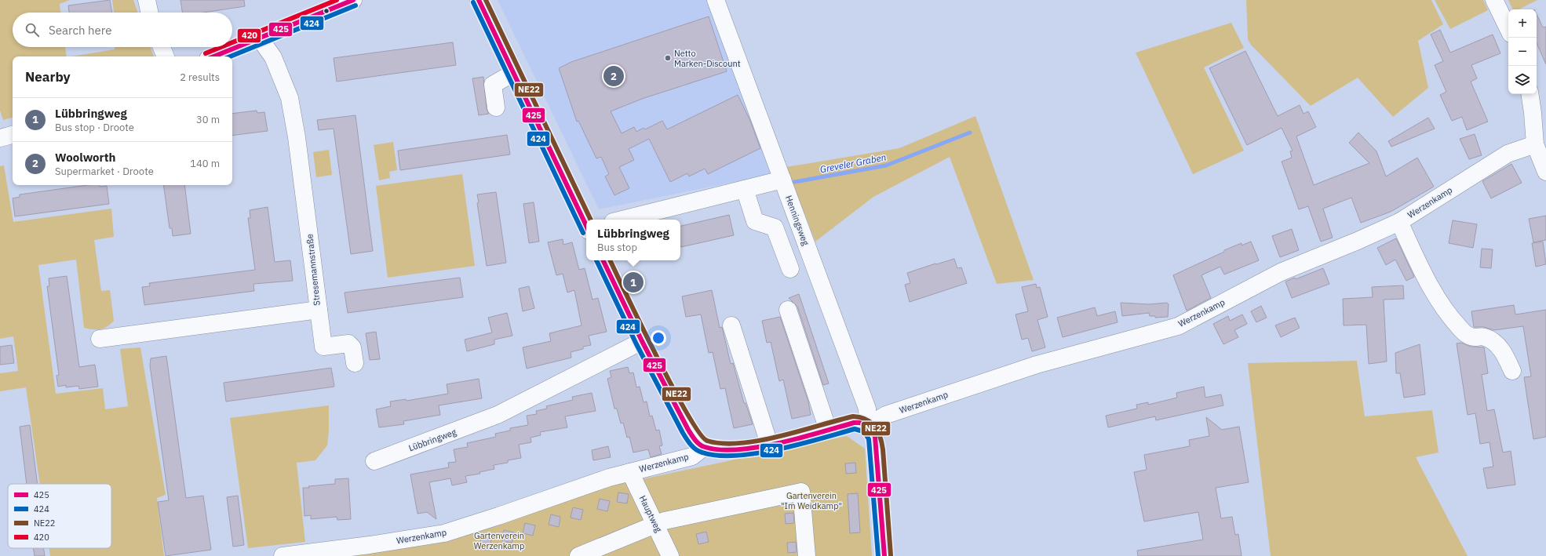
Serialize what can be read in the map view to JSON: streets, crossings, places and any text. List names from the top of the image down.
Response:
{
  "streets": {
    "street": [
      "Werzenkamp",
      "Henningsweg",
      "Stresemannstraße",
      "Lübbringweg",
      "Hauptweg"
    ]
  },
  "crossings": [
    ["Werzenkamp", "Henningsweg"],
    ["Werzenkamp", "Hauptweg"]
  ],
  "water": ["Greveler Graben"],
  "parks": ["Gartenverein \"Im Weidkamp\"", "Gartenverein Werzenkamp"],
  "places": ["Netto Marken-Discount"],
  "lines": [
    "transit line 425",
    "transit line NE22",
    "transit line 420",
    "transit line 424"
  ],
  "legend": [
    "425",
    "424",
    "NE22",
    "420"
  ],
  "page": {
    "map_buttons": ["+", "−"],
    "search": "Search here",
    "heading": ["Nearby", "2 results"],
    "pins": ["2", "1"],
    "list": [
      {
        "mark": "1",
        "name": "Lübbringweg",
        "note": "Bus stop · Droote",
        "value": "30 m"
      },
      {
        "mark": "2",
        "name": "Woolworth",
        "note": "Supermarket · Droote",
        "value": "140 m"
      }
    ],
    "popup": ["Lübbringweg", "Bus stop"]
  }
}
